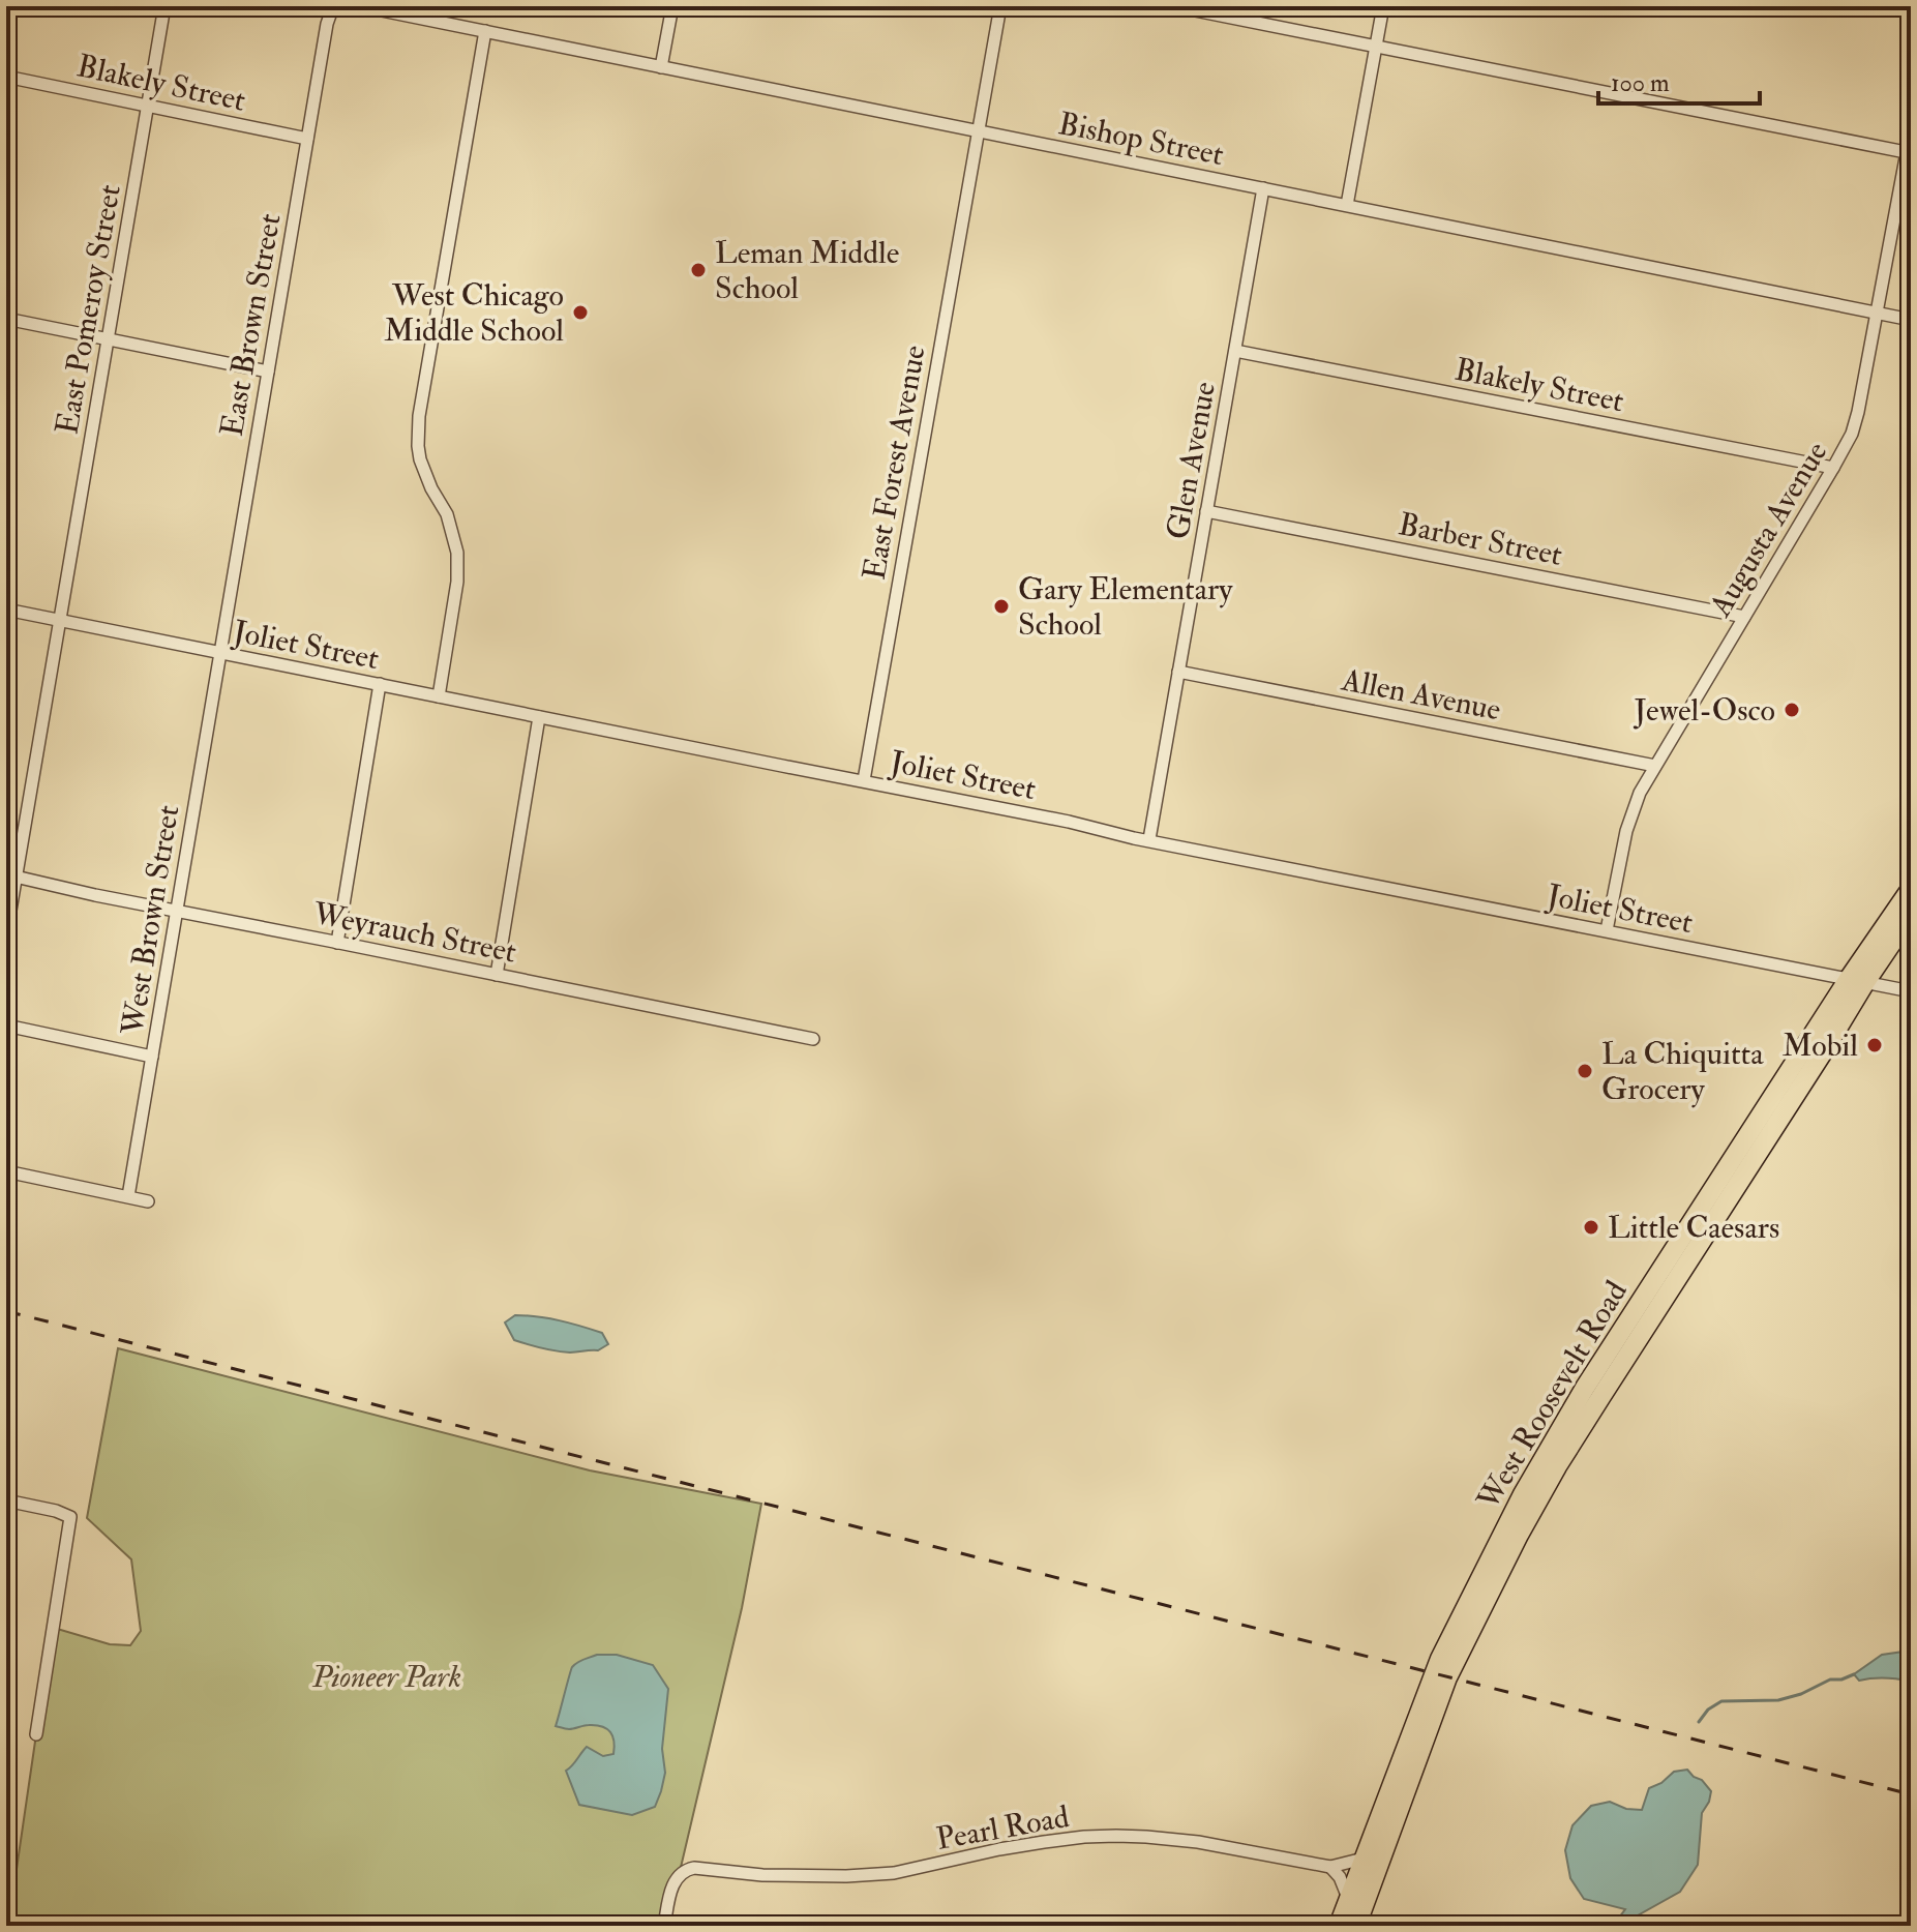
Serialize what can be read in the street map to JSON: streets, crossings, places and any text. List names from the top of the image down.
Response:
{
  "streets": {
    "main road": ["West Roosevelt Road"],
    "street": [
      "Blakely Street",
      "Bishop Street",
      "East Pomeroy Street",
      "East Brown Street",
      "Glen Avenue",
      "East Forest Avenue",
      "Augusta Avenue",
      "Barber Street",
      "Joliet Street",
      "Allen Avenue",
      "West Brown Street",
      "Weyrauch Street",
      "Pearl Road"
    ]
  },
  "crossings": [
    ["Blakely Street", "East Pomeroy Street"],
    ["Blakely Street", "East Brown Street"],
    ["Blakely Street", "Glen Avenue"],
    ["Blakely Street", "Augusta Avenue"],
    ["Bishop Street", "Glen Avenue"],
    ["Bishop Street", "East Forest Avenue"],
    ["Bishop Street", "Augusta Avenue"],
    ["East Pomeroy Street", "Joliet Street"],
    ["East Pomeroy Street", "Weyrauch Street"],
    ["East Brown Street", "Joliet Street"],
    ["East Brown Street", "West Brown Street"],
    ["Glen Avenue", "Barber Street"],
    ["Glen Avenue", "Joliet Street"],
    ["Glen Avenue", "Allen Avenue"],
    ["East Forest Avenue", "Joliet Street"],
    ["Augusta Avenue", "Barber Street"],
    ["Augusta Avenue", "Joliet Street"],
    ["Augusta Avenue", "Allen Avenue"],
    ["Joliet Street", "West Brown Street"],
    ["Joliet Street", "West Roosevelt Road"],
    ["West Brown Street", "Weyrauch Street"],
    ["West Roosevelt Road", "Pearl Road"]
  ],
  "parks": ["Pioneer Park"],
  "places": [
    "Leman Middle School",
    "West Chicago Middle School",
    "Gary Elementary School",
    "Jewel-Osco",
    "Mobil",
    "La Chiquitta Grocery",
    "Little Caesars"
  ],
  "scale_bar": "100 m"
}
